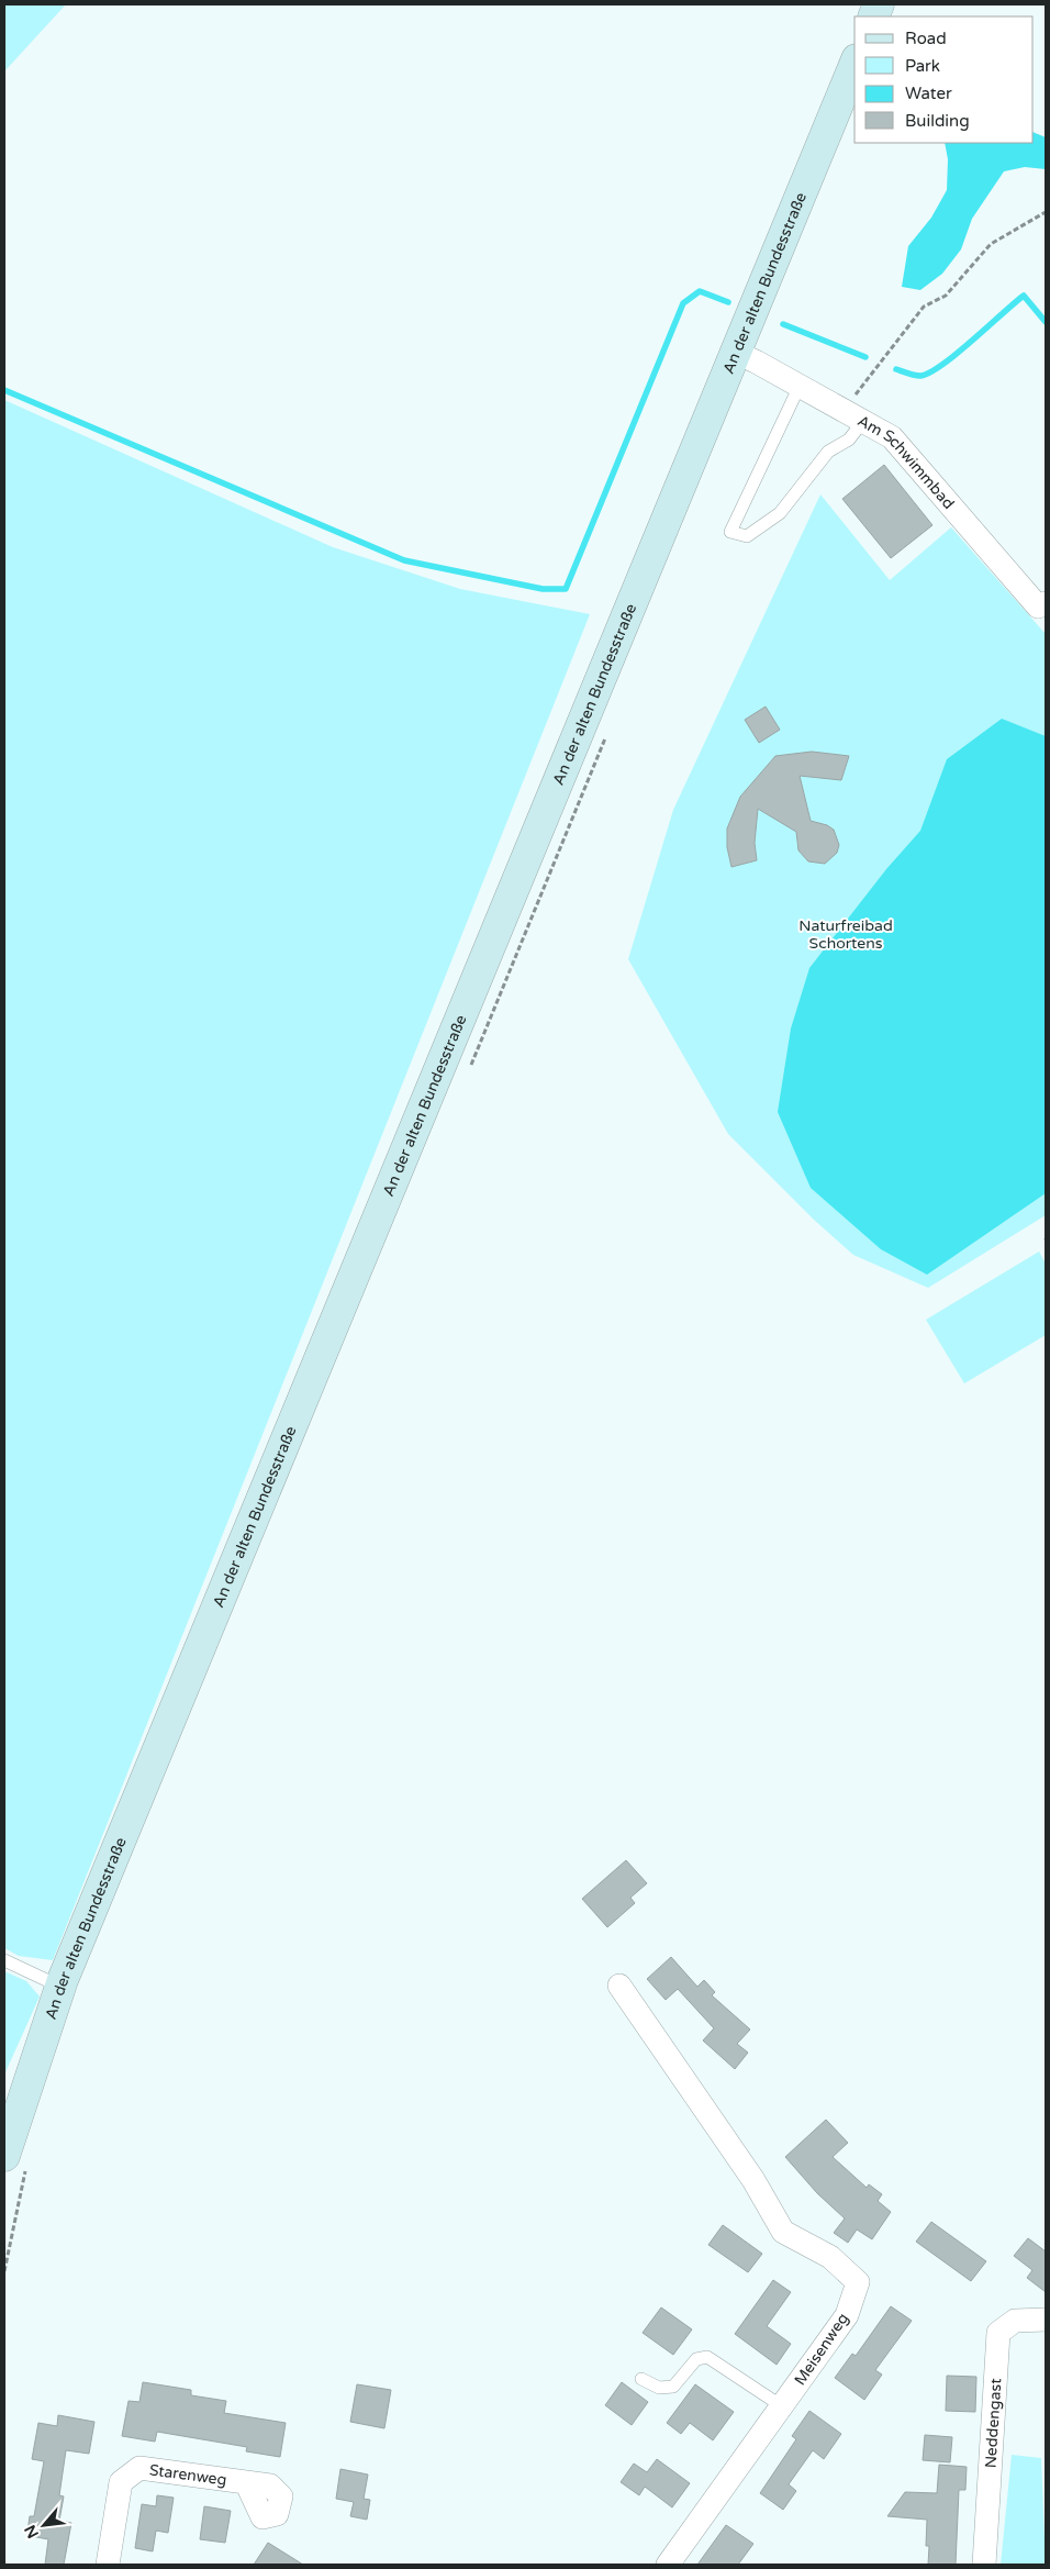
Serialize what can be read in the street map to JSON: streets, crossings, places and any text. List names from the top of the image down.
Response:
{
  "streets": {
    "street": [
      "An der alten Bundesstraße",
      "Am Schwimmbad",
      "Meisenweg",
      "Neddengast",
      "Starenweg"
    ]
  },
  "crossings": [
    ["An der alten Bundesstraße", "Am Schwimmbad"]
  ],
  "parks": ["Naturfreibad Schortens"],
  "legend": [
    "Road",
    "Park",
    "Water",
    "Building"
  ],
  "north": "bottom left"
}
